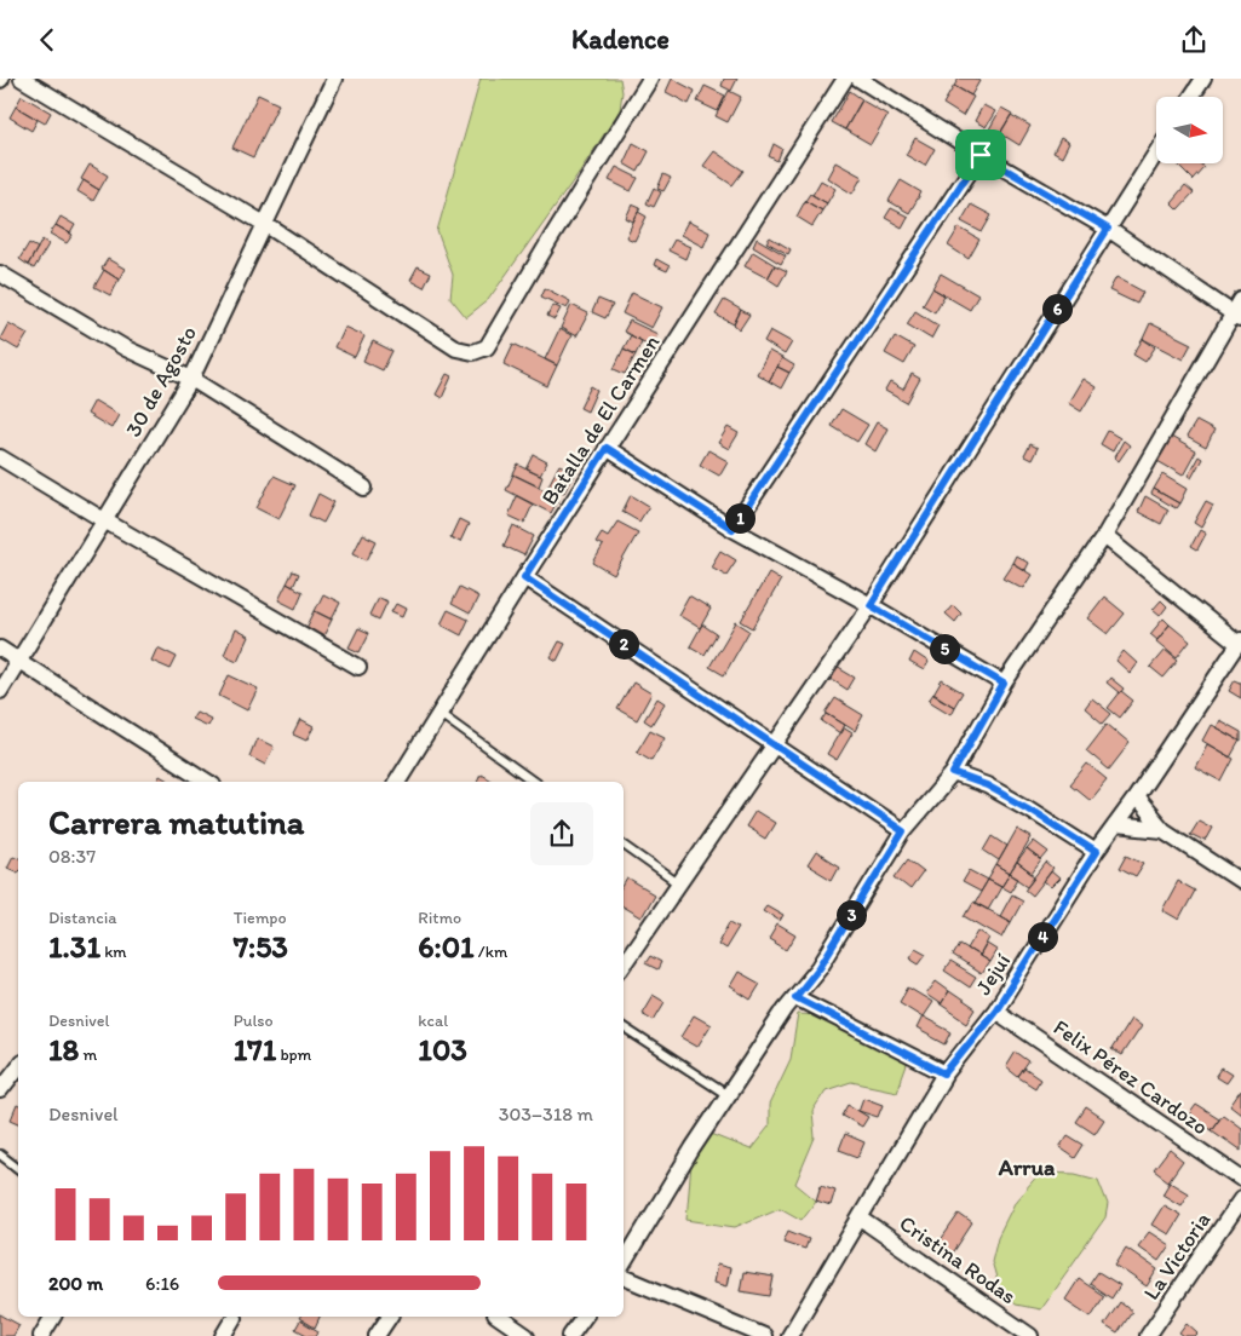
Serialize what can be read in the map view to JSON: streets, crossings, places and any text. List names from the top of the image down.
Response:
{
  "streets": {
    "street": [
      "30 de Agosto",
      "Batalla de El Carmen",
      "Jejuí",
      "Felix Pérez Cardozo",
      "La Victoria",
      "Cristina Rodas"
    ]
  },
  "crossings": [
    ["Jejuí", "Felix Pérez Cardozo"],
    ["Jejuí", "Cristina Rodas"]
  ],
  "districts": ["Arrua"],
  "north": "right",
  "page": {
    "header": "Kadence",
    "pins": [
      "6",
      "1",
      "2",
      "5",
      "3",
      "4"
    ],
    "heading": ["Carrera matutina", "08:37"],
    "stats": [
      ["Distancia", "1.31 km"],
      ["Tiempo", "7:53"],
      ["Ritmo", "6:01 /km"],
      ["Desnivel", "18 m"],
      ["Pulso", "171 bpm"],
      ["kcal", "103"]
    ],
    "chart": ["Desnivel", "303–318 m"],
    "list": [
      {
        "name": "200 m",
        "note": "6:16"
      }
    ]
  }
}
